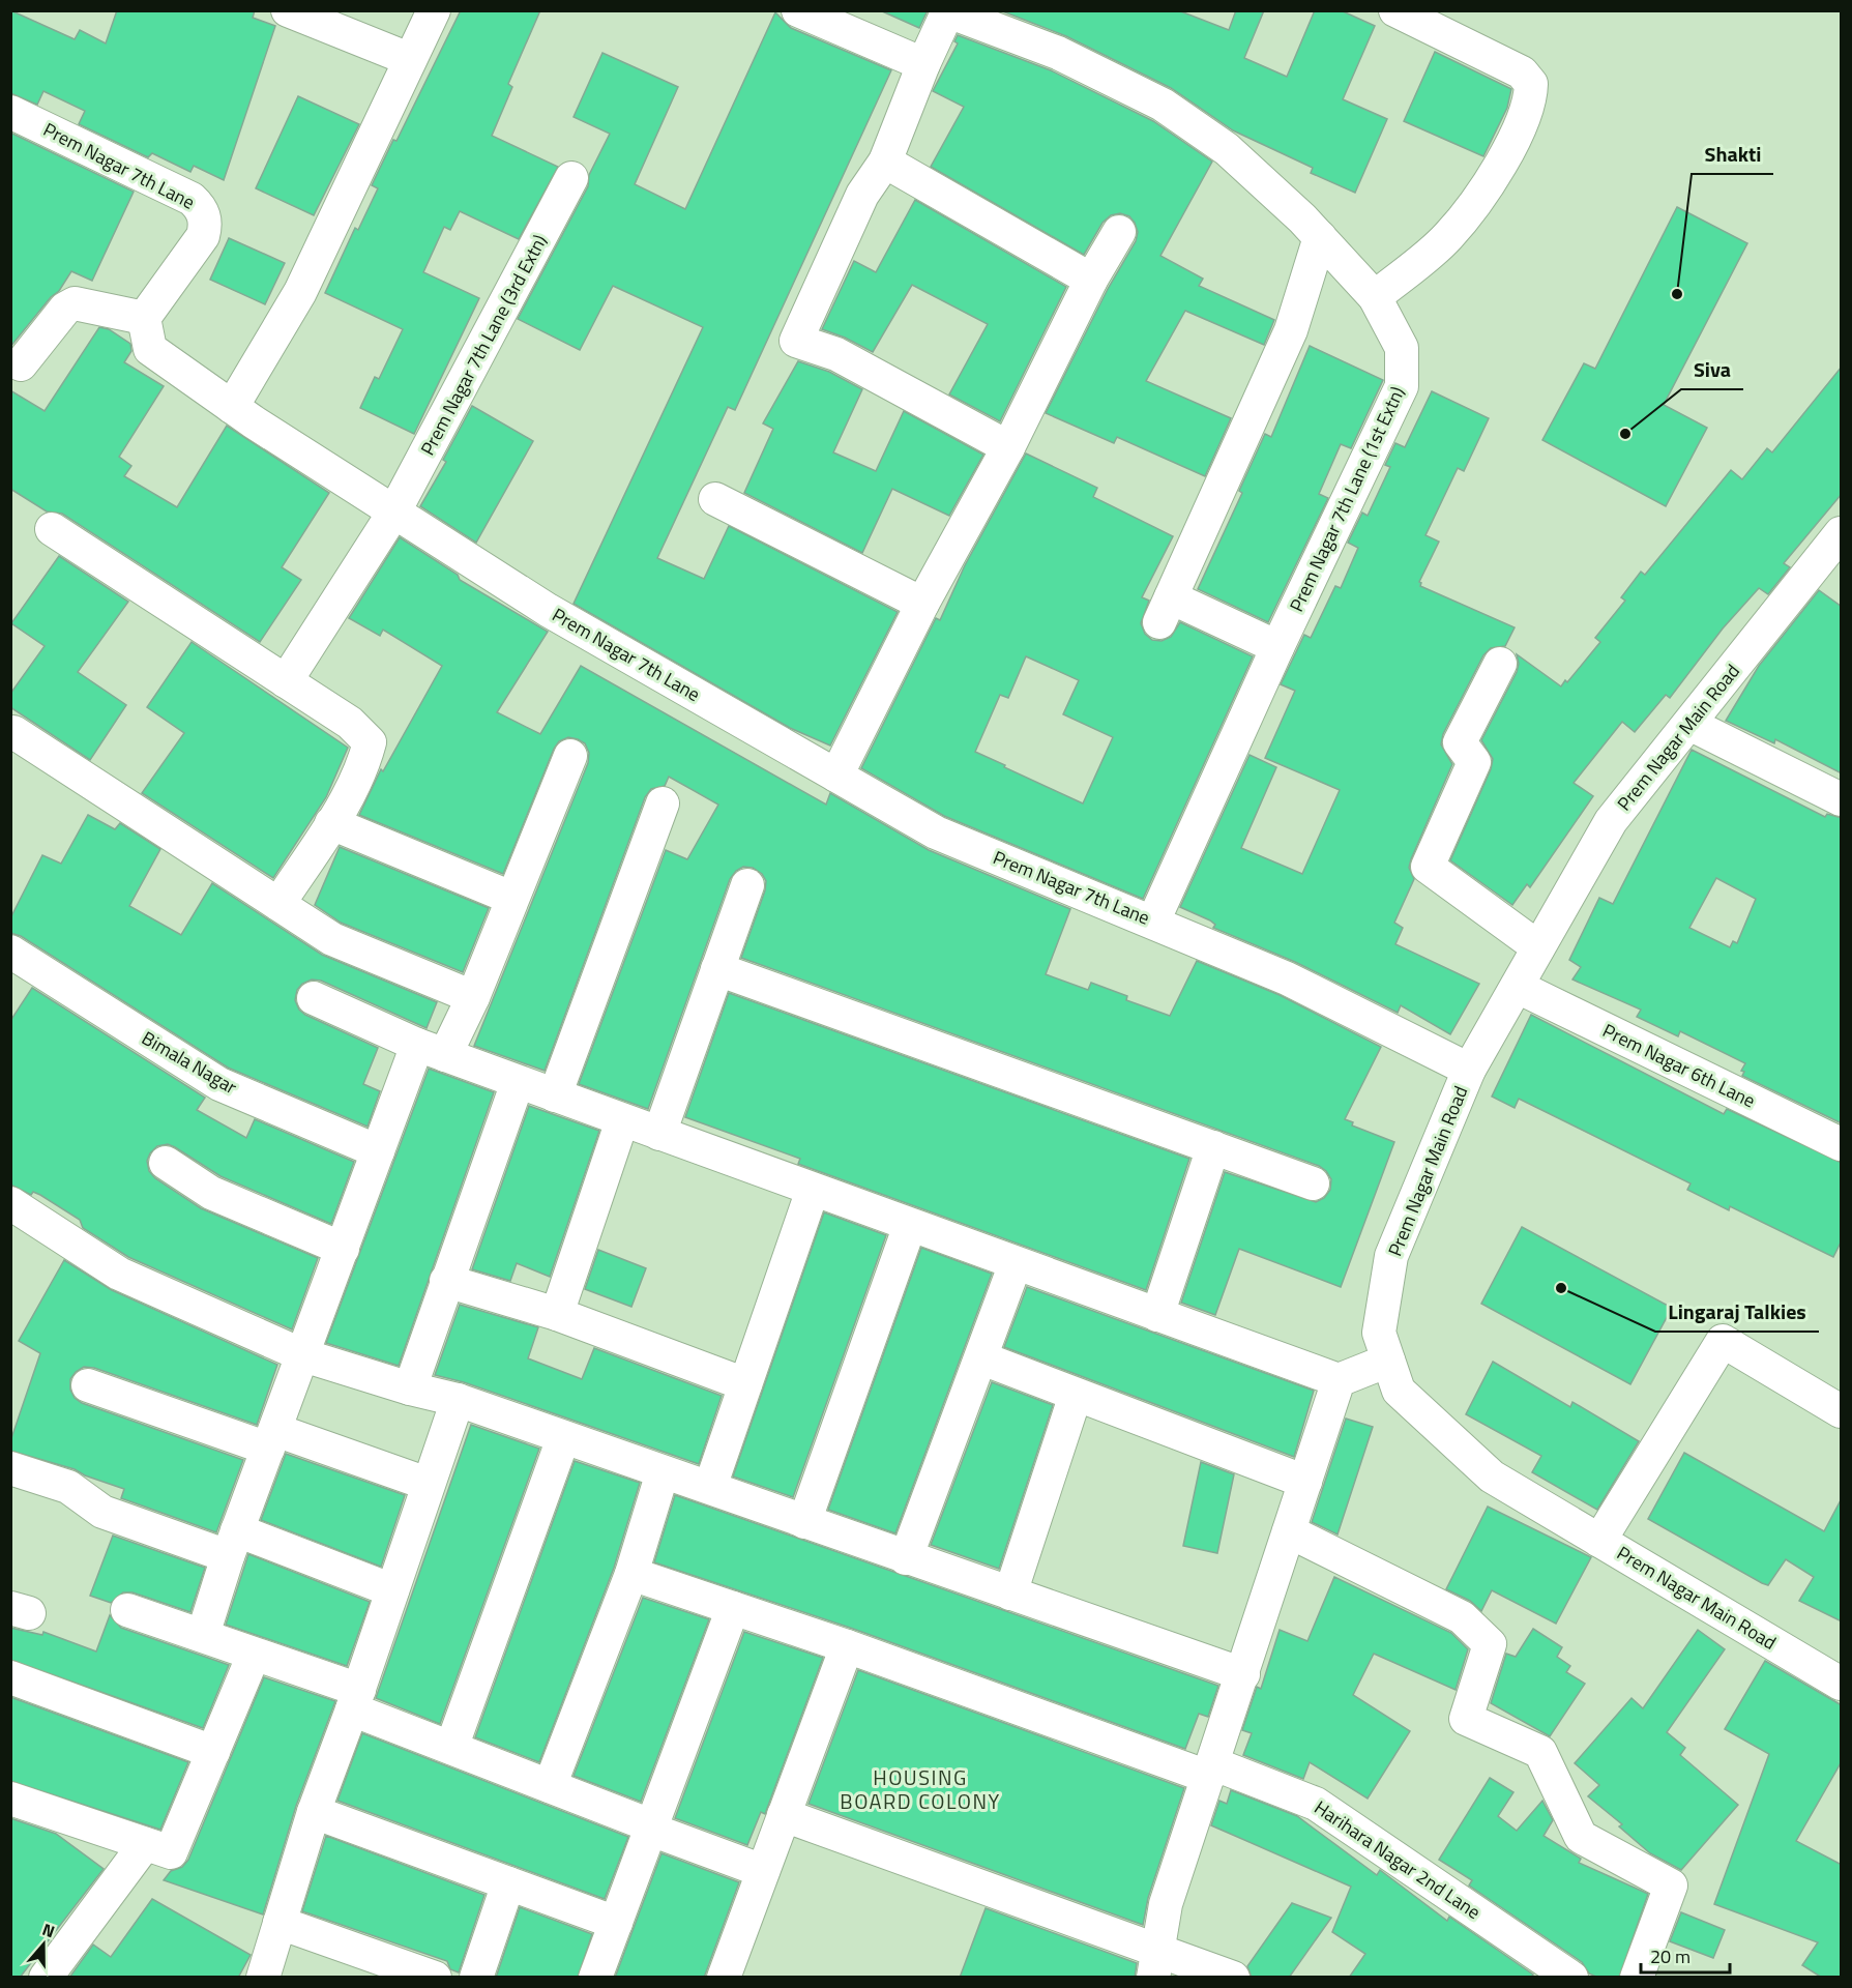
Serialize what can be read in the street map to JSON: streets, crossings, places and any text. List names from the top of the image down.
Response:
{
  "streets": {
    "street": [
      "Prem Nagar 7th Lane",
      "Prem Nagar 7th Lane (3rd Extn)",
      "Prem Nagar 7th Lane (1st Extn)",
      "Prem Nagar Main Road",
      "Bimala Nagar",
      "Prem Nagar 6th Lane",
      "Harihara Nagar 2nd Lane"
    ]
  },
  "crossings": [
    ["Prem Nagar 7th Lane", "Prem Nagar 7th Lane (3rd Extn)"],
    ["Prem Nagar 7th Lane", "Prem Nagar 7th Lane (1st Extn)"],
    ["Prem Nagar 7th Lane", "Prem Nagar Main Road"],
    ["Prem Nagar Main Road", "Prem Nagar 6th Lane"]
  ],
  "districts": ["HOUSING BOARD COLONY"],
  "places": ["Shakti", "Siva", "Lingaraj Talkies"],
  "scale_bar": "20 m",
  "north": "top"
}
